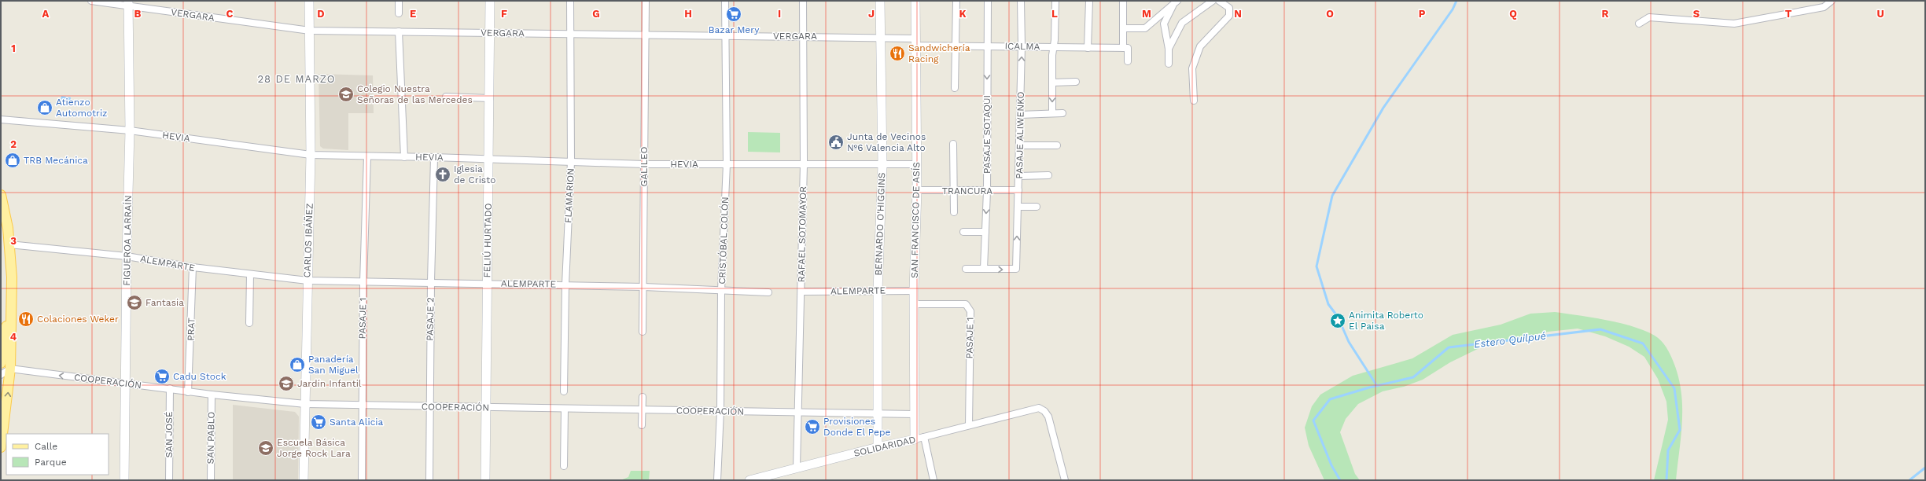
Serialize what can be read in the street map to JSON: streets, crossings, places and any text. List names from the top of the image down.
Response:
{
  "streets": {
    "street": [
      "VERGARA",
      "ICALMA",
      "PASAJE SOTAQUI",
      "PASAJE ALIWENKO",
      "HEVIA",
      "GALILEO",
      "TRANCURA",
      "FLAMARION",
      "SAN FRANCISCO DE ASÍS",
      "BERNARDO O'HIGGINS",
      "RAFAEL SOTOMAYOR",
      "FIGUEROA LARRAÍN",
      "CARLOS IBÁÑEZ",
      "FELIÚ HURTADO",
      "CRISTÓBAL COLÓN",
      "ALEMPARTE",
      "PASAJE 1",
      "PASAJE 2",
      "PRAT",
      "COOPERACIÓN",
      "SAN JOSÉ",
      "SAN PABLO",
      "SOLIDARIDAD"
    ]
  },
  "crossings": [
    ["VERGARA", "ICALMA"],
    ["VERGARA", "GALILEO"],
    ["VERGARA", "FLAMARION"],
    ["VERGARA", "SAN FRANCISCO DE ASÍS"],
    ["VERGARA", "BERNARDO O'HIGGINS"],
    ["VERGARA", "RAFAEL SOTOMAYOR"],
    ["VERGARA", "FIGUEROA LARRAÍN"],
    ["VERGARA", "CARLOS IBÁÑEZ"],
    ["VERGARA", "FELIÚ HURTADO"],
    ["VERGARA", "CRISTÓBAL COLÓN"],
    ["ICALMA", "PASAJE SOTAQUI"],
    ["ICALMA", "PASAJE ALIWENKO"],
    ["ICALMA", "SAN FRANCISCO DE ASÍS"],
    ["PASAJE SOTAQUI", "PASAJE ALIWENKO"],
    ["PASAJE SOTAQUI", "TRANCURA"],
    ["PASAJE ALIWENKO", "TRANCURA"],
    ["HEVIA", "GALILEO"],
    ["HEVIA", "FLAMARION"],
    ["HEVIA", "SAN FRANCISCO DE ASÍS"],
    ["HEVIA", "BERNARDO O'HIGGINS"],
    ["HEVIA", "RAFAEL SOTOMAYOR"],
    ["HEVIA", "FIGUEROA LARRAÍN"],
    ["HEVIA", "CARLOS IBÁÑEZ"],
    ["HEVIA", "FELIÚ HURTADO"],
    ["HEVIA", "CRISTÓBAL COLÓN"],
    ["HEVIA", "PASAJE 1"],
    ["HEVIA", "PASAJE 2"],
    ["GALILEO", "ALEMPARTE"],
    ["TRANCURA", "SAN FRANCISCO DE ASÍS"],
    ["FLAMARION", "ALEMPARTE"],
    ["SAN FRANCISCO DE ASÍS", "ALEMPARTE"],
    ["SAN FRANCISCO DE ASÍS", "PASAJE 1"],
    ["SAN FRANCISCO DE ASÍS", "COOPERACIÓN"],
    ["SAN FRANCISCO DE ASÍS", "SOLIDARIDAD"],
    ["BERNARDO O'HIGGINS", "ALEMPARTE"],
    ["BERNARDO O'HIGGINS", "COOPERACIÓN"],
    ["BERNARDO O'HIGGINS", "SOLIDARIDAD"],
    ["RAFAEL SOTOMAYOR", "ALEMPARTE"],
    ["RAFAEL SOTOMAYOR", "COOPERACIÓN"],
    ["RAFAEL SOTOMAYOR", "SOLIDARIDAD"],
    ["FIGUEROA LARRAÍN", "ALEMPARTE"],
    ["FIGUEROA LARRAÍN", "COOPERACIÓN"],
    ["CARLOS IBÁÑEZ", "ALEMPARTE"],
    ["CARLOS IBÁÑEZ", "COOPERACIÓN"],
    ["FELIÚ HURTADO", "ALEMPARTE"],
    ["FELIÚ HURTADO", "COOPERACIÓN"],
    ["CRISTÓBAL COLÓN", "ALEMPARTE"],
    ["CRISTÓBAL COLÓN", "COOPERACIÓN"],
    ["ALEMPARTE", "PASAJE 1"],
    ["ALEMPARTE", "PASAJE 2"],
    ["ALEMPARTE", "PRAT"],
    ["PASAJE 1", "COOPERACIÓN"],
    ["PASAJE 1", "SOLIDARIDAD"],
    ["PASAJE 2", "COOPERACIÓN"],
    ["PRAT", "COOPERACIÓN"],
    ["COOPERACIÓN", "SAN JOSÉ"],
    ["COOPERACIÓN", "SAN PABLO"]
  ],
  "districts": ["28 DE MARZO"],
  "water": ["Estero Quilpué"],
  "places": {
    "supermarket": [
      "Bazar Mery",
      "Cadu Stock",
      "Santa Alicia",
      "Provisiones Donde El Pepe"
    ],
    "restaurant": ["Sandwichería Racing", "Colaciones Weker"],
    "school or university": [
      "Colegio Nuestra Señoras de las Mercedes",
      "Fantasia",
      "Jardín Infantil",
      "Escuela Básica Jorge Rock Lara"
    ],
    "shop": ["Atienzo Automotriz", "TRB Mecánica", "Panadería San Miguel"],
    "public building": ["Junta de Vecinos Nº6 Valencia Alto"],
    "church": ["Iglesia de Cristo"],
    "place": ["Animita Roberto El Paisa"]
  },
  "legend": ["Calle", "Parque"],
  "grid": {
    "columns": [
      "A",
      "B",
      "C",
      "D",
      "E",
      "F",
      "G",
      "H",
      "I",
      "J",
      "K",
      "L",
      "M",
      "N",
      "O",
      "P",
      "Q",
      "R",
      "S",
      "T",
      "U"
    ],
    "rows": [
      "1",
      "2",
      "3",
      "4"
    ]
  }
}
